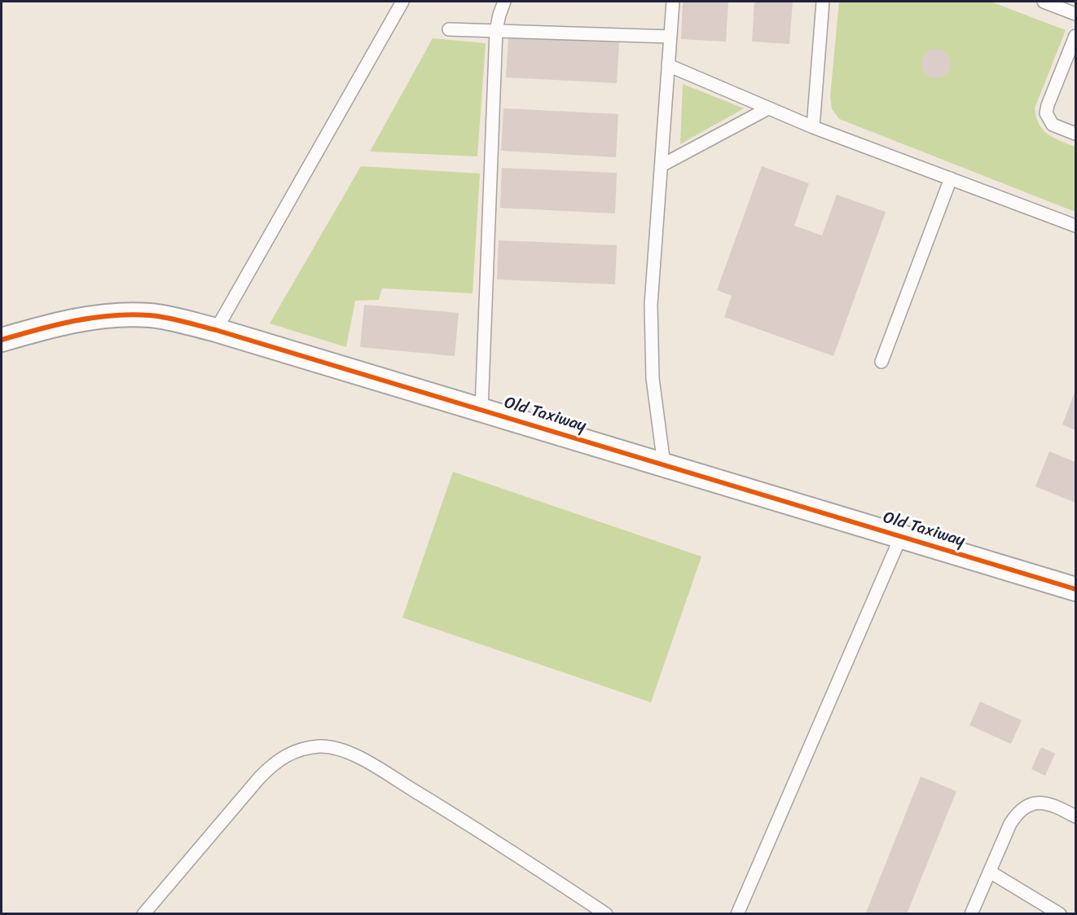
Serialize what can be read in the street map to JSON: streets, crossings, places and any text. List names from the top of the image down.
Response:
{
  "streets": {
    "street": ["Old Taxiway"]
  }
}
